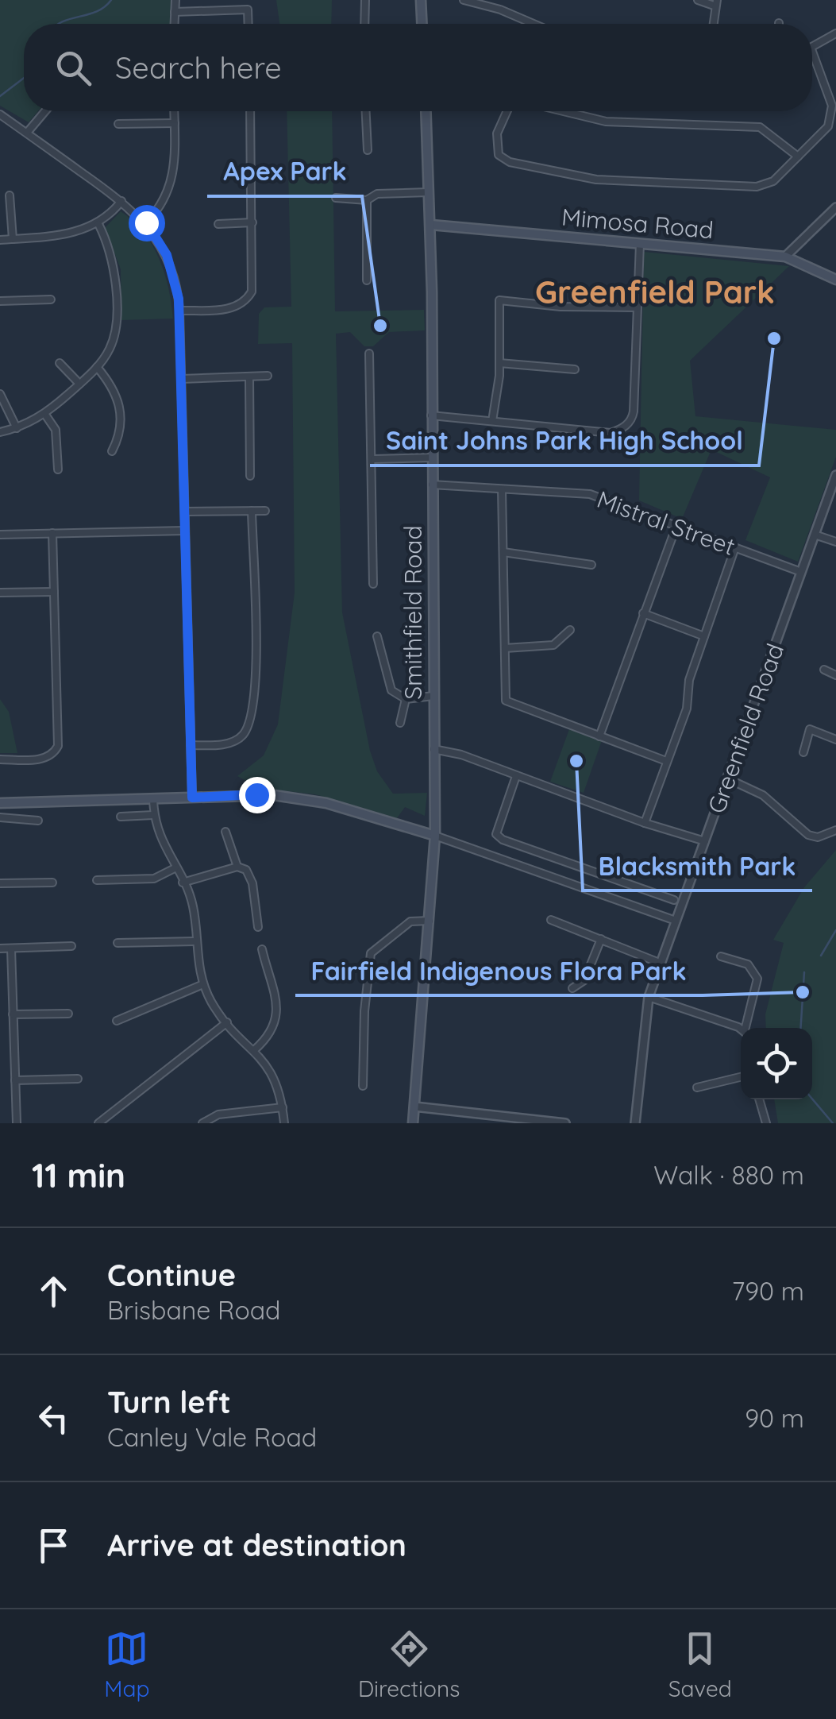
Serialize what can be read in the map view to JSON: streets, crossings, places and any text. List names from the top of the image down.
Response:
{
  "streets": {
    "main road": ["Mimosa Road", "Smithfield Road"],
    "street": ["Mistral Street", "Greenfield Road"]
  },
  "crossings": [
    ["Mimosa Road", "Smithfield Road"],
    ["Mistral Street", "Smithfield Road"],
    ["Mistral Street", "Greenfield Road"]
  ],
  "districts": ["Greenfield Park"],
  "places": [
    "Apex Park",
    "Saint Johns Park High School",
    "Blacksmith Park",
    "Fairfield Indigenous Flora Park"
  ],
  "page": {
    "search": "Search here",
    "heading": ["11 min", "Walk · 880 m"],
    "list": [
      ["Continue", "Brisbane Road", "790 m"],
      ["Turn left", "Canley Vale Road", "90 m"],
      "Arrive at destination"
    ],
    "nav": ["Map", "Directions", "Saved"]
  }
}
